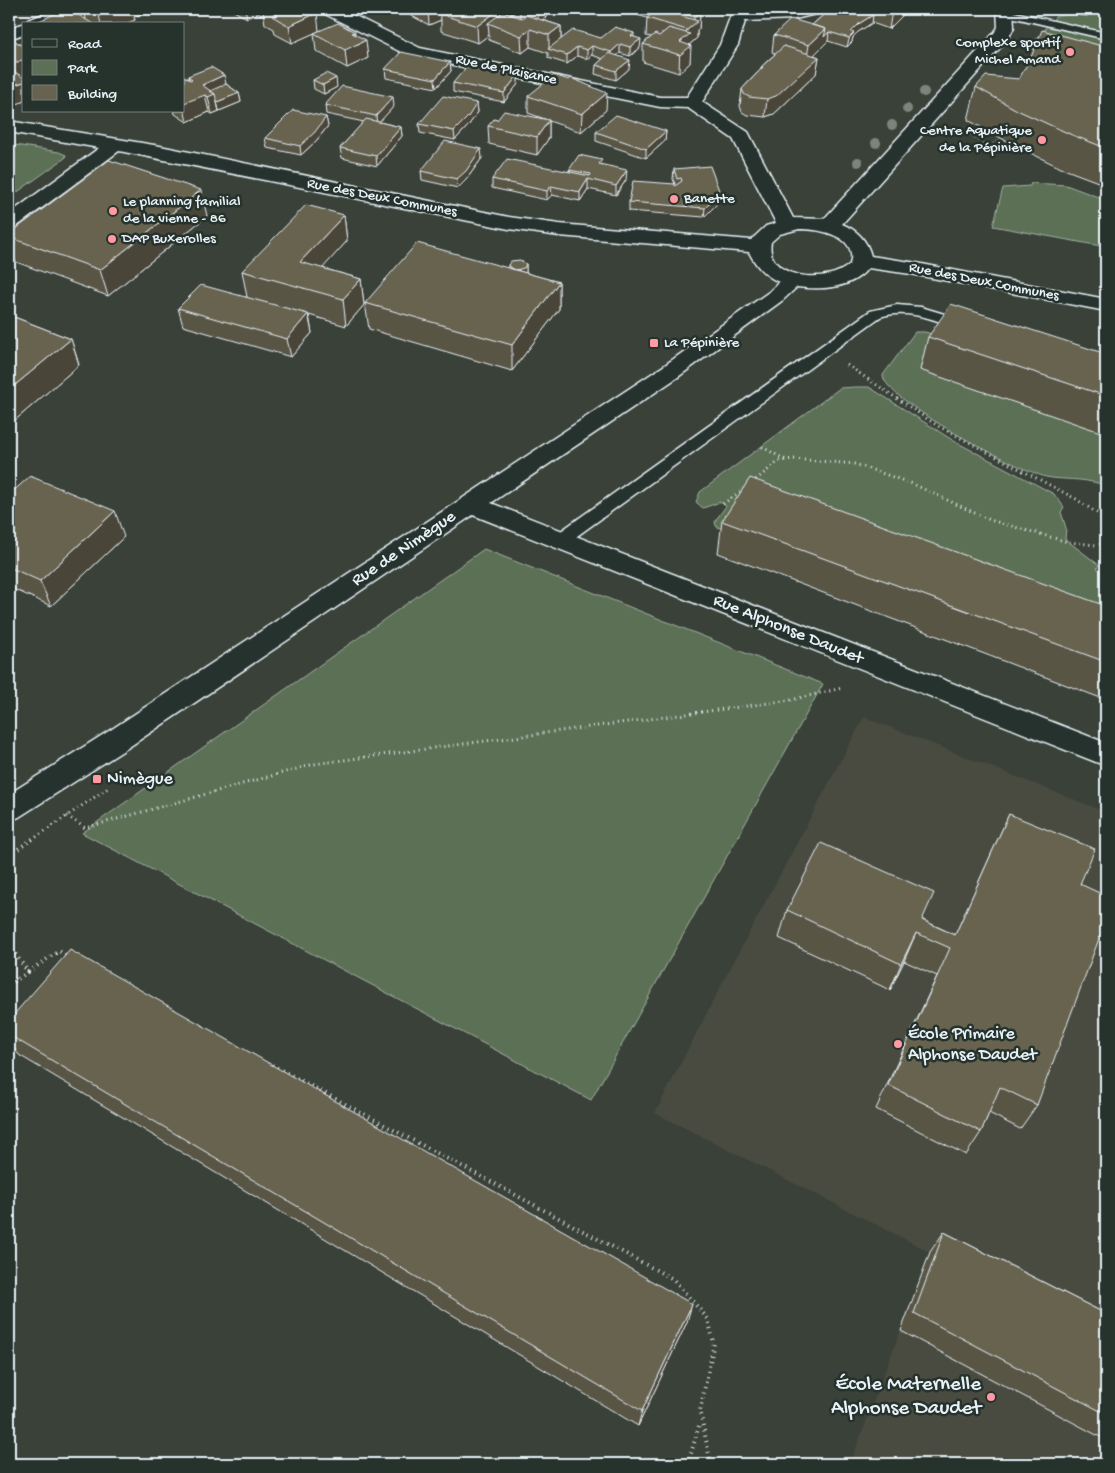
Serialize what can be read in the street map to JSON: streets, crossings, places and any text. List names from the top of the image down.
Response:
{
  "streets": {
    "street": [
      "Rue de Plaisance",
      "Rue des Deux Communes",
      "Rue de Nimègue",
      "Rue Alphonse Daudet"
    ]
  },
  "crossings": [
    ["Rue des Deux Communes", "Rue de Nimègue"],
    ["Rue de Nimègue", "Rue Alphonse Daudet"]
  ],
  "places": {
    "other": [
      "Complexe sportif Michel Amand",
      "Centre Aquatique de la Pépinière",
      "Banette",
      "Le planning familial de la vienne - 86",
      "DAP Buxerolles",
      "École Primaire Alphonse Daudet",
      "École Maternelle Alphonse Daudet"
    ],
    "transit": ["La Pépinière", "Nimègue"]
  },
  "legend": ["Road", "Park", "Building"]
}
